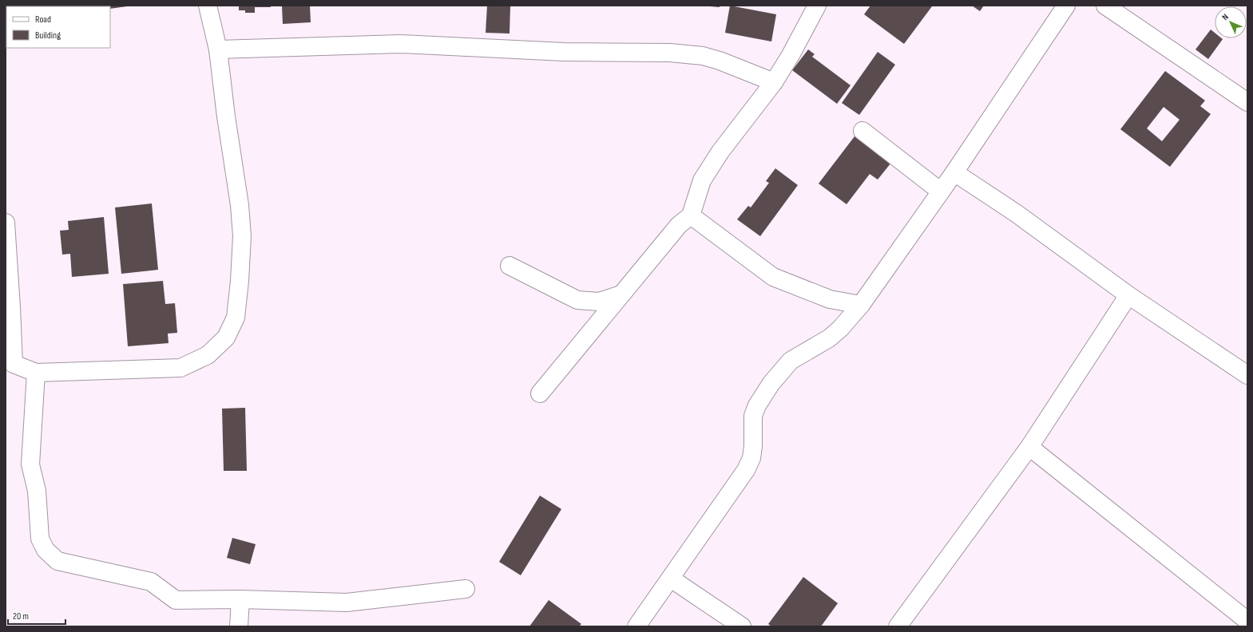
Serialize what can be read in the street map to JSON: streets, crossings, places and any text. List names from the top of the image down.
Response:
{
  "legend": ["Road", "Building"],
  "scale_bar": "20 m",
  "north": "top left"
}
